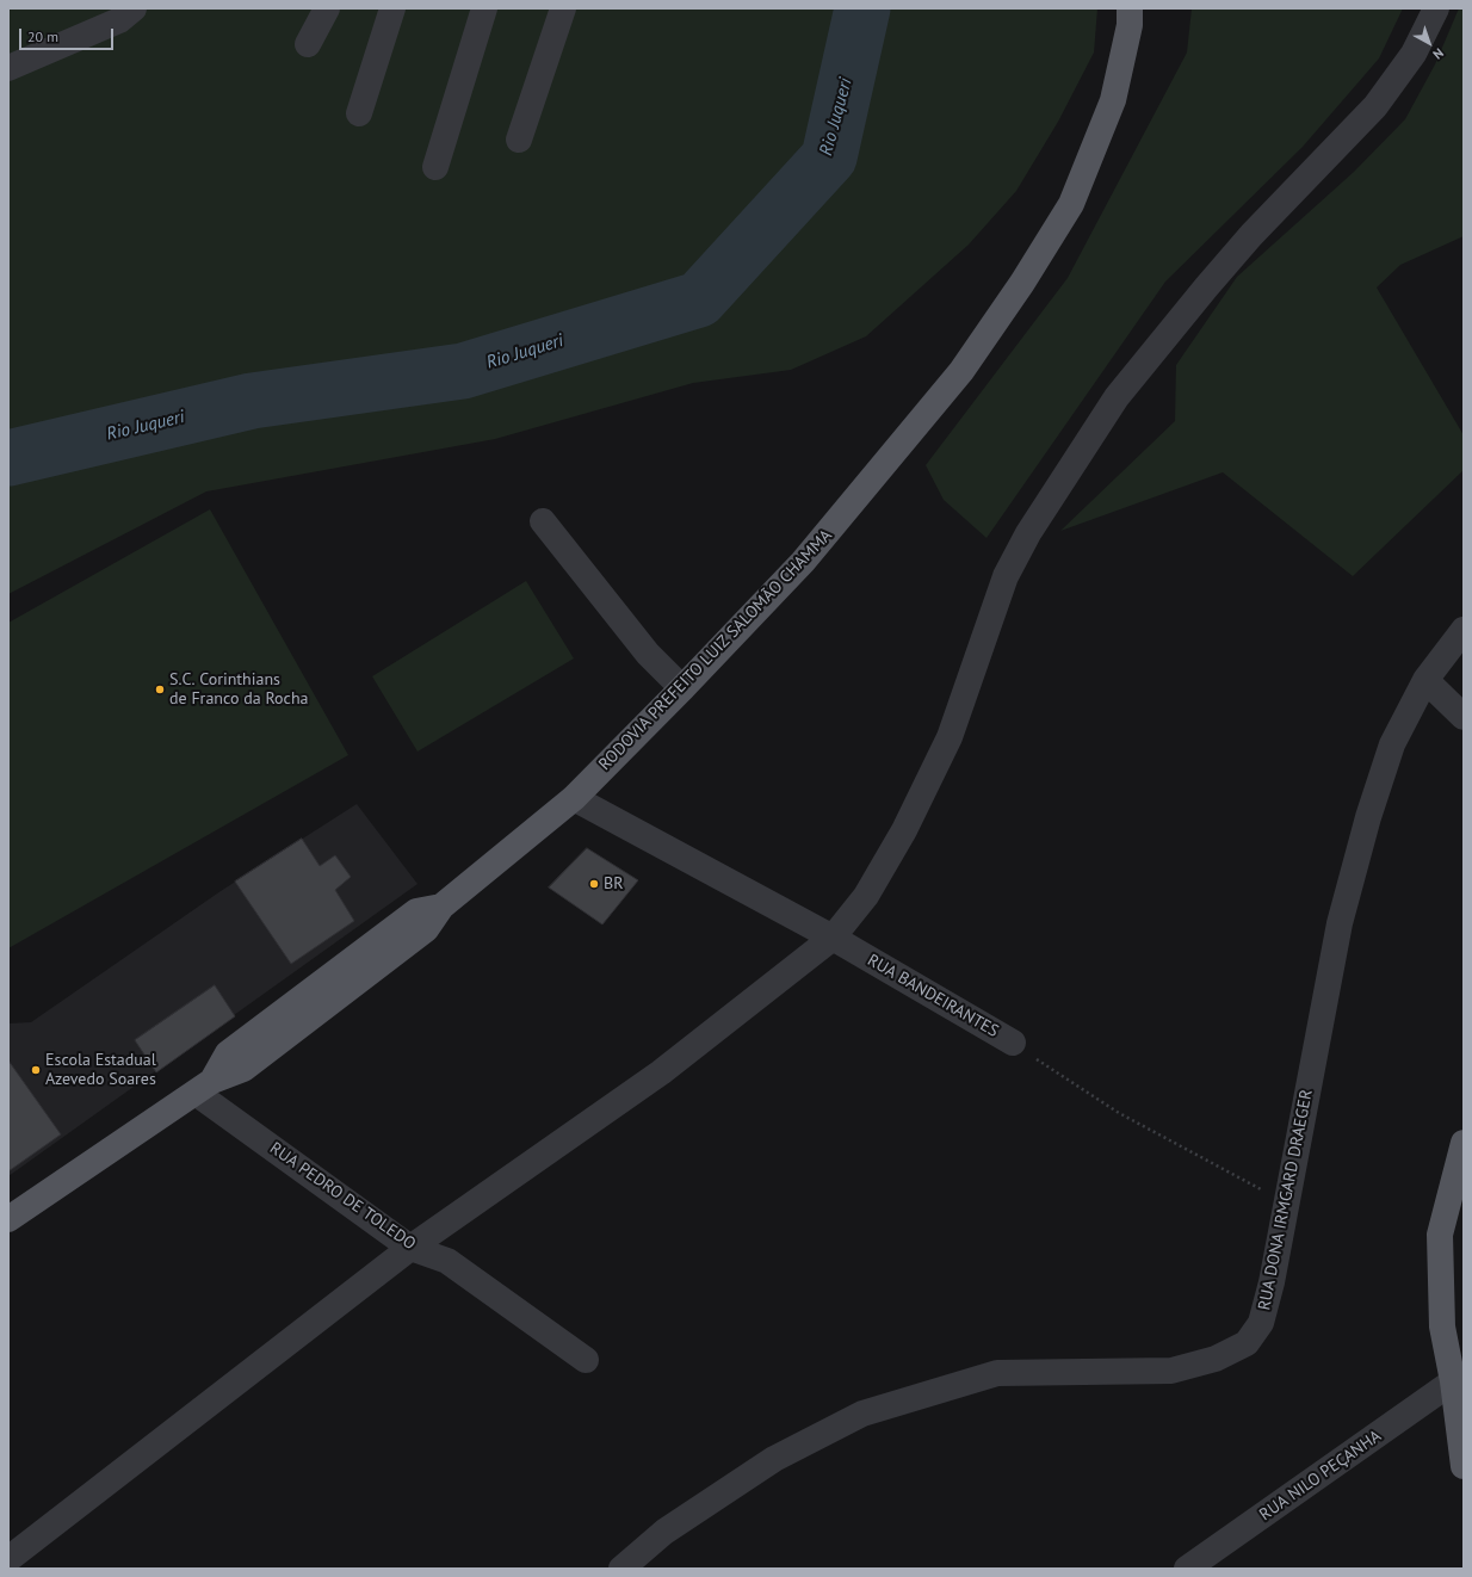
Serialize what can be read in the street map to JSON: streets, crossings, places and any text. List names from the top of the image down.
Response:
{
  "streets": {
    "main road": ["RODOVIA PREFEITO LUIZ SALOMÃO CHAMMA"],
    "street": [
      "RUA BANDEIRANTES",
      "RUA PEDRO DE TOLEDO",
      "RUA DONA IRMGARD DRAEGER",
      "RUA NILO PEÇANHA"
    ]
  },
  "crossings": [
    ["RODOVIA PREFEITO LUIZ SALOMÃO CHAMMA", "RUA BANDEIRANTES"],
    ["RODOVIA PREFEITO LUIZ SALOMÃO CHAMMA", "RUA PEDRO DE TOLEDO"],
    ["RUA BANDEIRANTES", "RUA DONA IRMGARD DRAEGER"]
  ],
  "water": ["Rio Juqueri"],
  "places": ["S.C. Corinthians de Franco da Rocha", "BR", "Escola Estadual Azevedo Soares"],
  "scale_bar": "20 m",
  "north": "bottom right"
}
